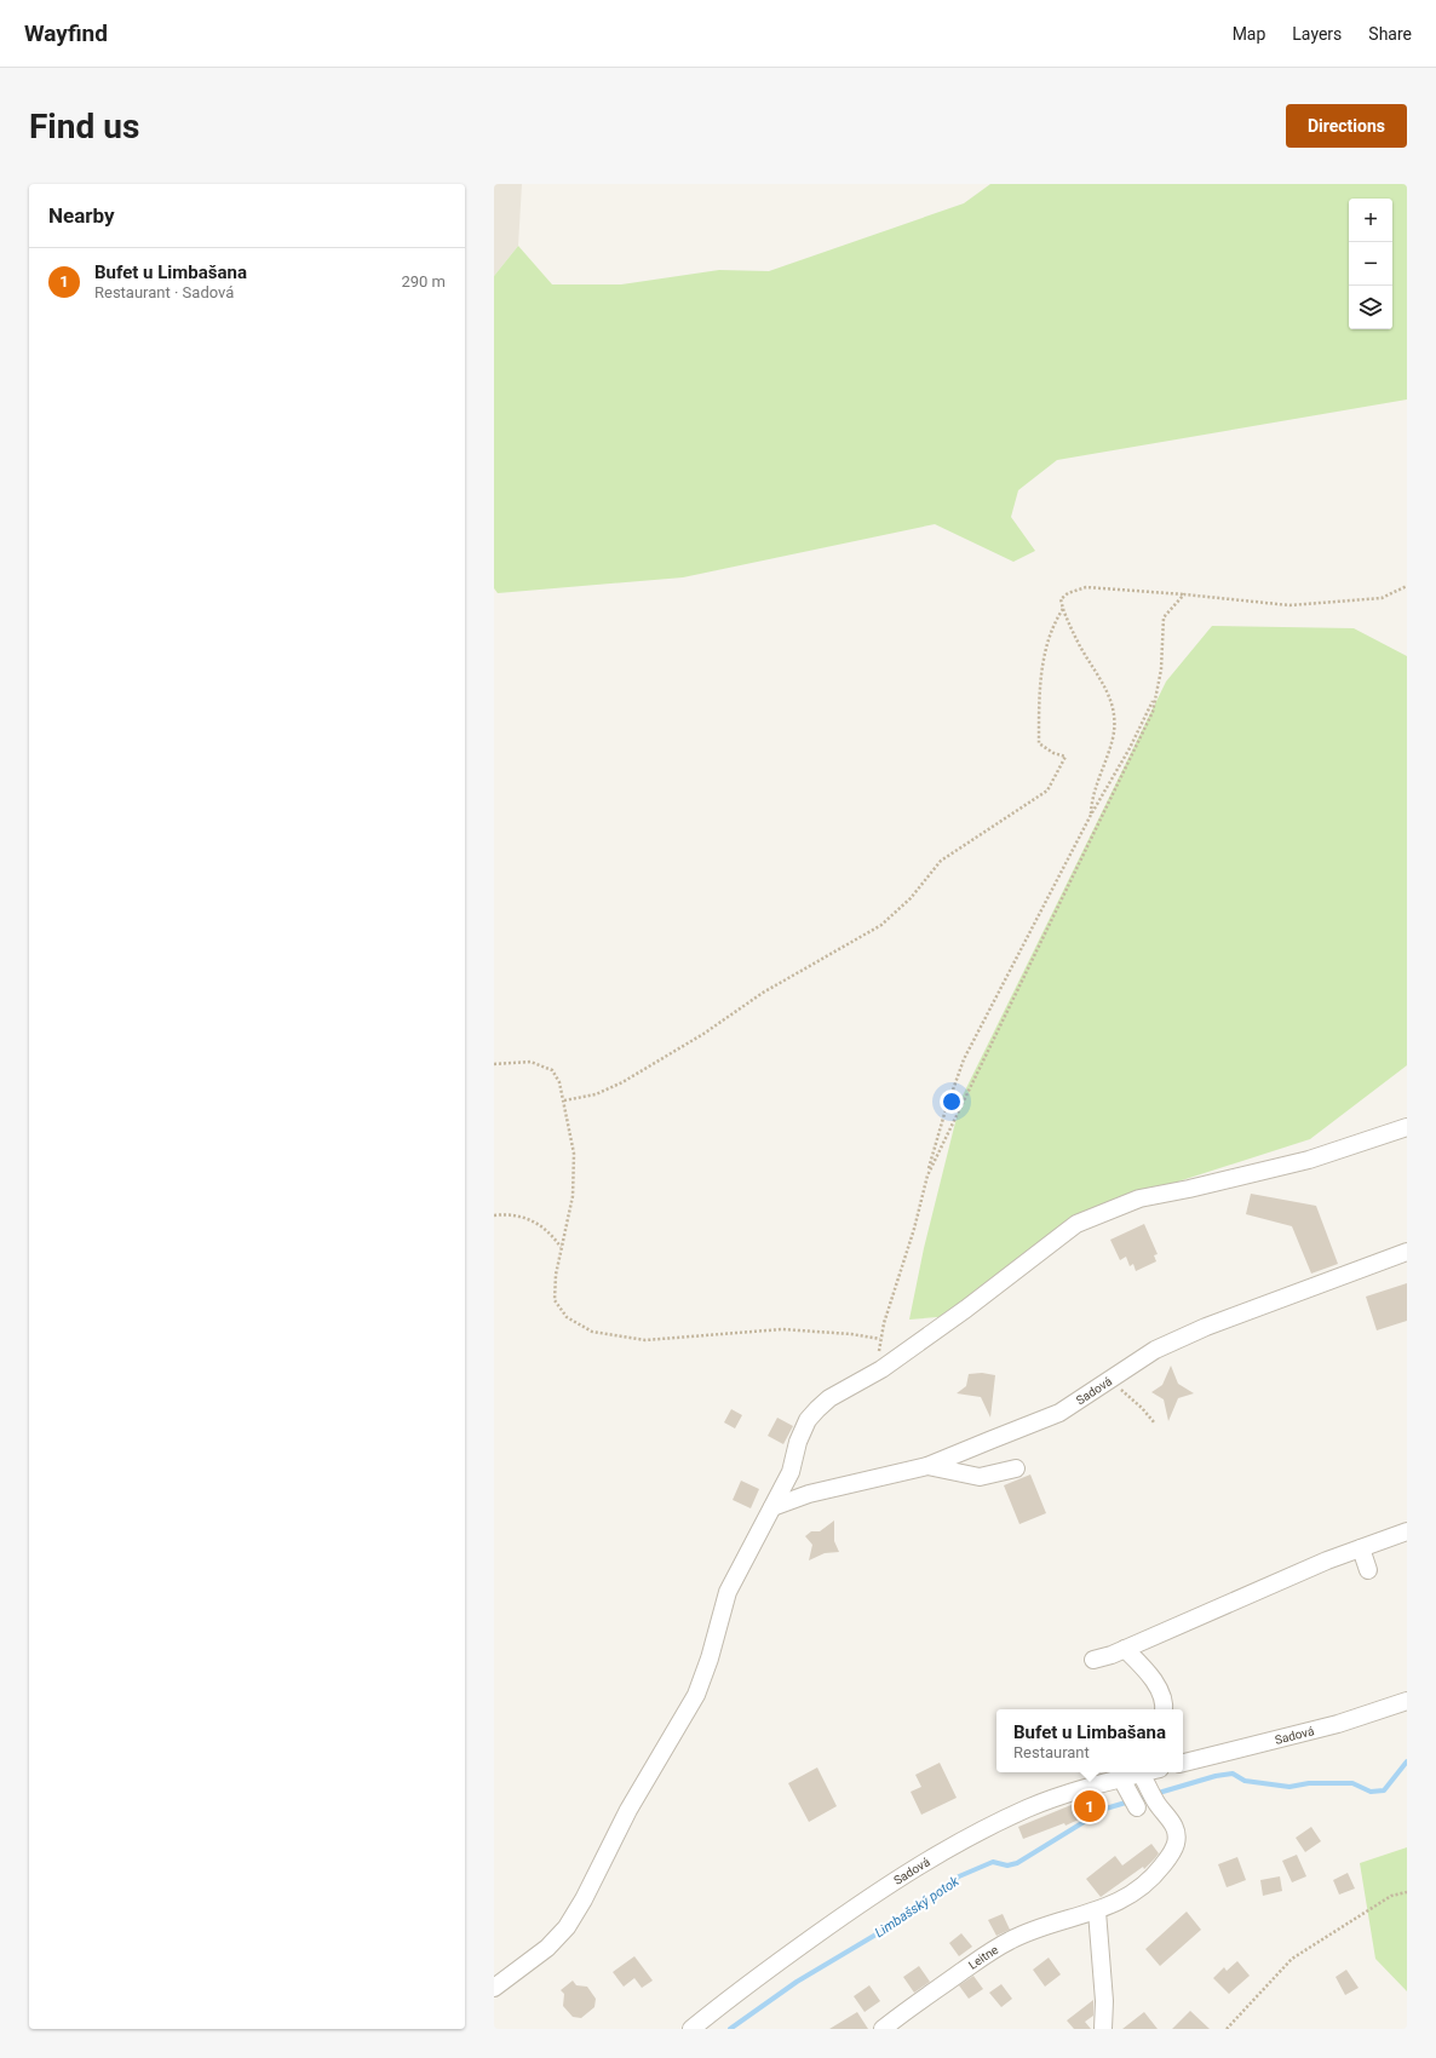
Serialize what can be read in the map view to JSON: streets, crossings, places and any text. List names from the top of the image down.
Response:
{
  "streets": {
    "street": ["Sadová", "Leitne"]
  },
  "water": ["Limbašský potok"],
  "page": {
    "header": "Wayfind",
    "nav": ["Map", "Layers", "Share"],
    "buttons": "Directions",
    "title": "Find us",
    "heading": "Nearby",
    "map_buttons": ["+", "−"],
    "list": [
      {
        "mark": "1",
        "name": "Bufet u Limbašana",
        "note": "Restaurant · Sadová",
        "value": "290 m"
      }
    ],
    "popup": ["Bufet u Limbašana", "Restaurant"],
    "pins": "1"
  }
}
